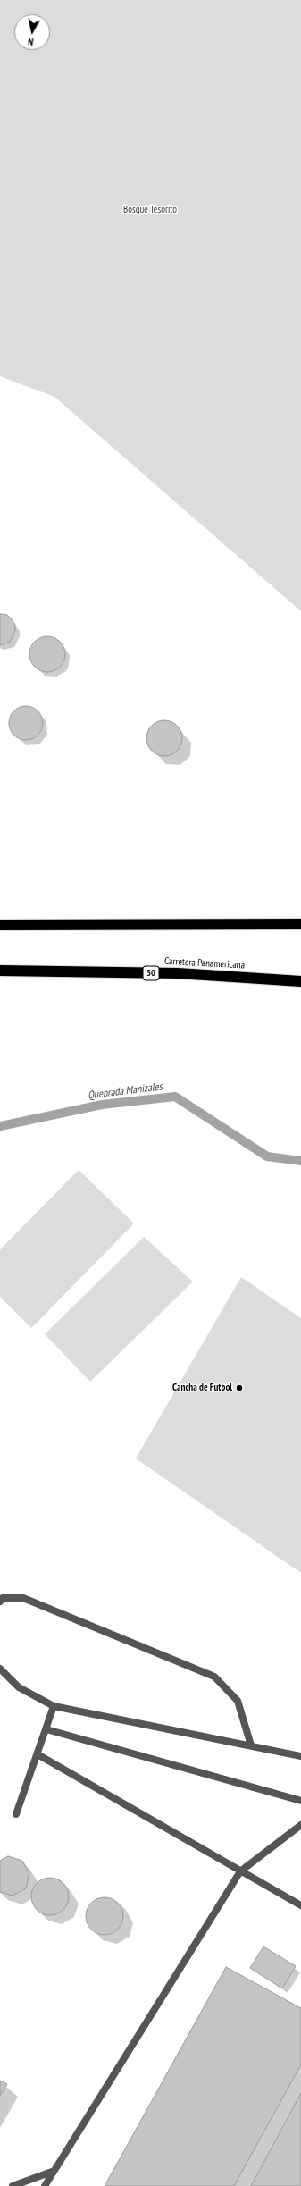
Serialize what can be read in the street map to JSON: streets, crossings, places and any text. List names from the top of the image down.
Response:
{
  "streets": {
    "highway": ["Carretera Panamericana", "50"]
  },
  "water": ["Quebrada Manizales"],
  "parks": ["Bosque Tesorito"],
  "places": ["Cancha de Futbol"],
  "north": "bottom"
}
